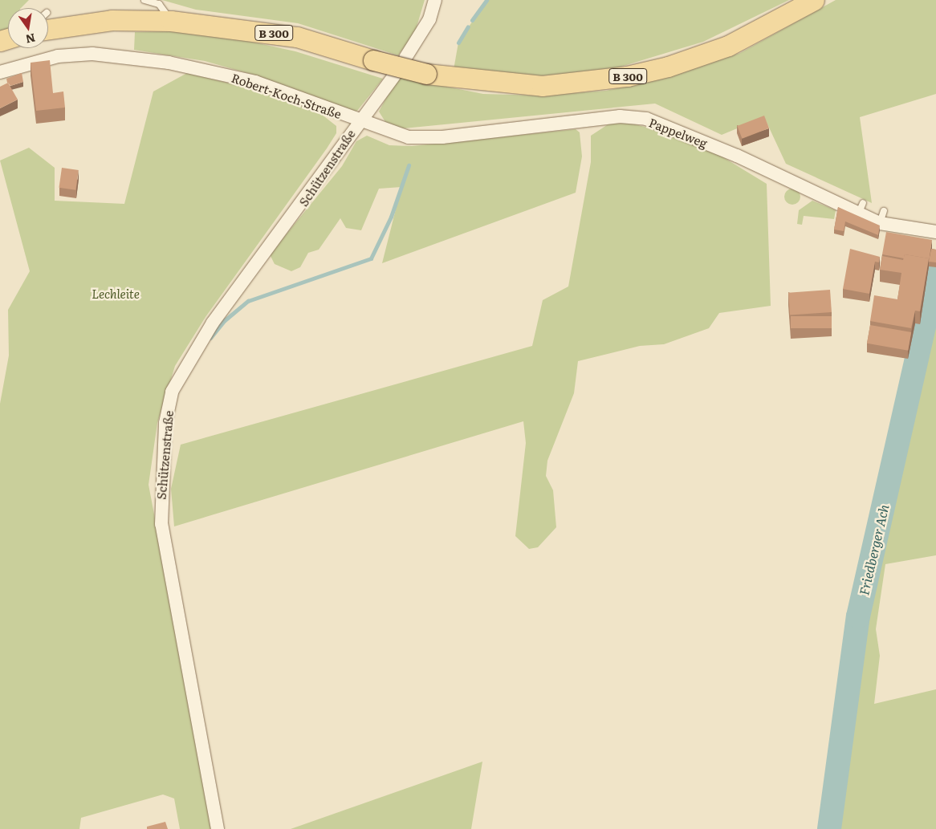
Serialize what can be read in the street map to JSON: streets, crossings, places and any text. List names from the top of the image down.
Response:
{
  "streets": {
    "main road": ["B 300"],
    "street": ["Robert-Koch-Straße", "Pappelweg", "Schützenstraße"]
  },
  "crossings": [
    ["Robert-Koch-Straße", "Pappelweg"],
    ["Robert-Koch-Straße", "Schützenstraße"],
    ["Pappelweg", "Schützenstraße"]
  ],
  "water": ["Friedberger Ach"],
  "parks": ["Lechleite"],
  "north": "bottom"
}
